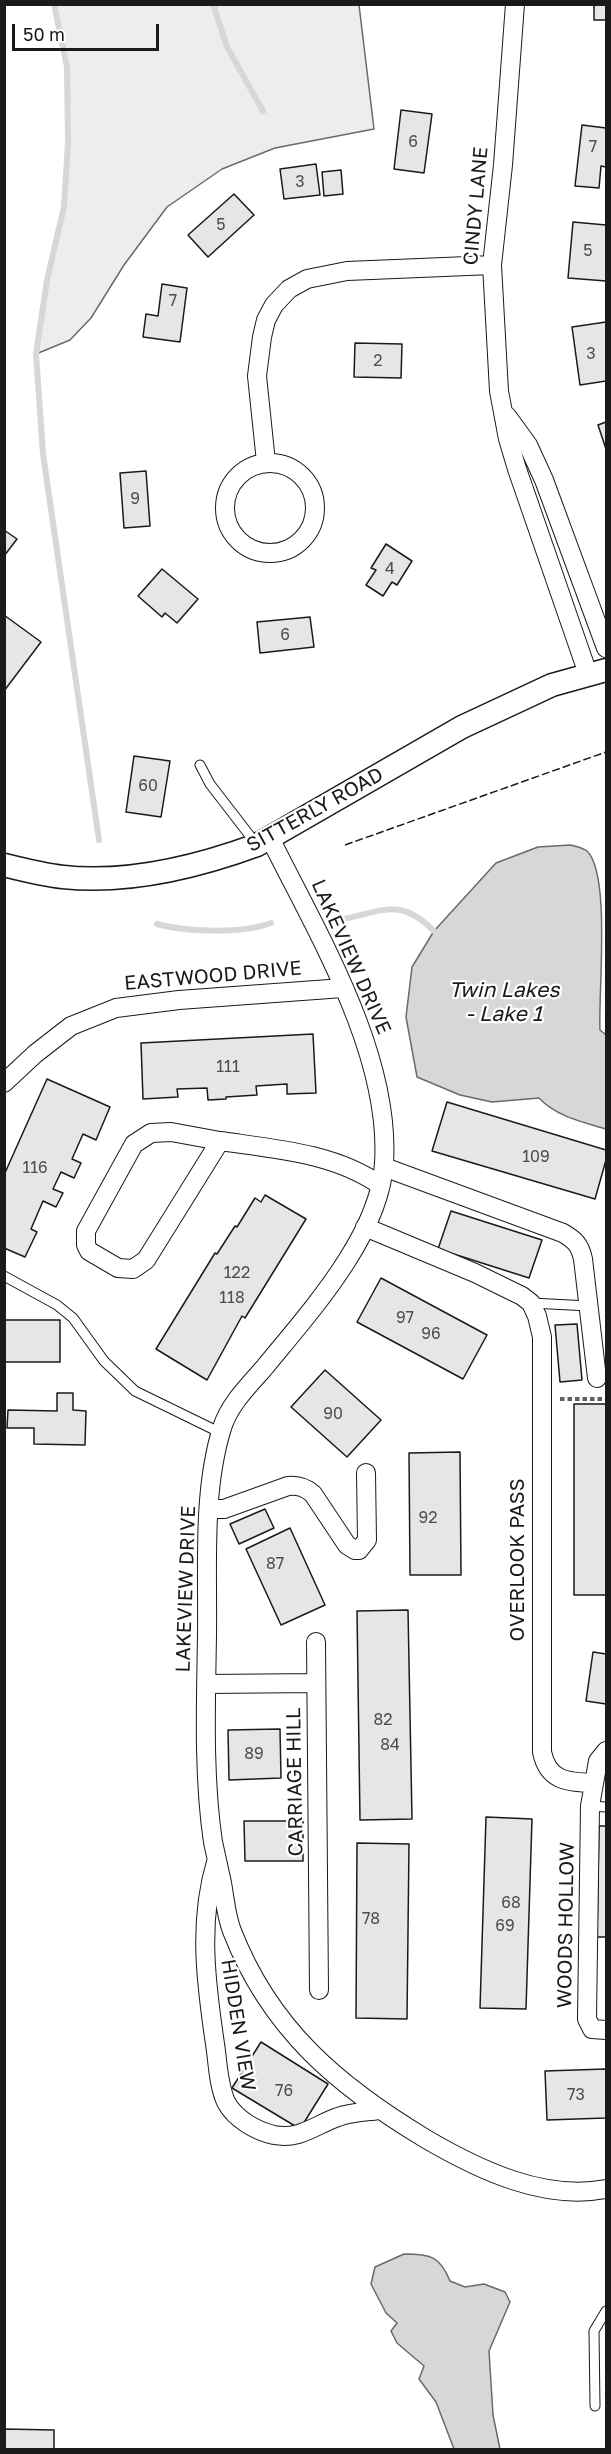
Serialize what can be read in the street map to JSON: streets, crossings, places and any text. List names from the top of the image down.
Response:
{
  "streets": {
    "street": [
      "CINDY LANE",
      "SITTERLY ROAD",
      "LAKEVIEW DRIVE",
      "EASTWOOD DRIVE",
      "OVERLOOK PASS",
      "CARRIAGE HILL",
      "WOODS HOLLOW",
      "HIDDEN VIEW"
    ]
  },
  "crossings": [
    ["CINDY LANE", "SITTERLY ROAD"],
    ["SITTERLY ROAD", "LAKEVIEW DRIVE"],
    ["LAKEVIEW DRIVE", "EASTWOOD DRIVE"],
    ["LAKEVIEW DRIVE", "CARRIAGE HILL"],
    ["LAKEVIEW DRIVE", "HIDDEN VIEW"],
    ["OVERLOOK PASS", "WOODS HOLLOW"]
  ],
  "water": ["Twin Lakes - Lake 1"],
  "house_numbers": [
    "6",
    "7",
    "3",
    "5",
    "5",
    "7",
    "3",
    "2",
    "9",
    "4",
    "6",
    "60",
    "111",
    "109",
    "116",
    "122",
    "118",
    "97",
    "96",
    "90",
    "92",
    "87",
    "82",
    "84",
    "89",
    "68",
    "78",
    "69",
    "76",
    "73"
  ],
  "scale_bar": "50 m"
}
